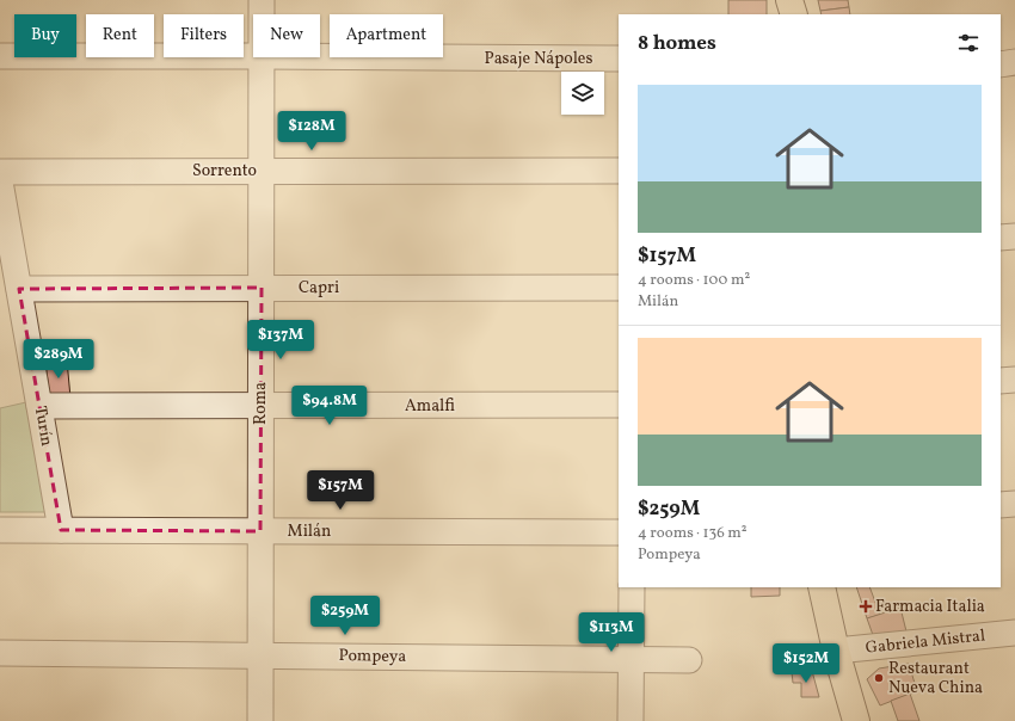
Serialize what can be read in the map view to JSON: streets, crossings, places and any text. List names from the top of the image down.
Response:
{
  "streets": {
    "street": [
      "Pasaje Nápoles",
      "Sorrento",
      "Capri",
      "Roma",
      "Amalfi",
      "Turín",
      "Milán",
      "Gabriela Mistral",
      "Pompeya"
    ]
  },
  "crossings": [
    ["Sorrento", "Roma"],
    ["Capri", "Roma"],
    ["Capri", "Turín"],
    ["Roma", "Amalfi"],
    ["Roma", "Milán"],
    ["Roma", "Pompeya"],
    ["Amalfi", "Turín"],
    ["Turín", "Milán"]
  ],
  "places": {
    "health": ["Farmacia Italia"],
    "other": ["Restaurant Nueva China"]
  },
  "page": {
    "chip": [
      "Buy",
      "Rent",
      "Filters",
      "New",
      "Apartment"
    ],
    "heading": "8 homes",
    "list": [
      {
        "name": "$157M",
        "note": "4 rooms · 100 m² · Milán"
      },
      {
        "name": "$259M",
        "note": "4 rooms · 136 m² · Pompeya"
      }
    ],
    "price": [
      "$128M",
      "$137M",
      "$289M",
      "$94.8M",
      "$157M",
      "$259M",
      "$113M",
      "$152M"
    ]
  }
}
